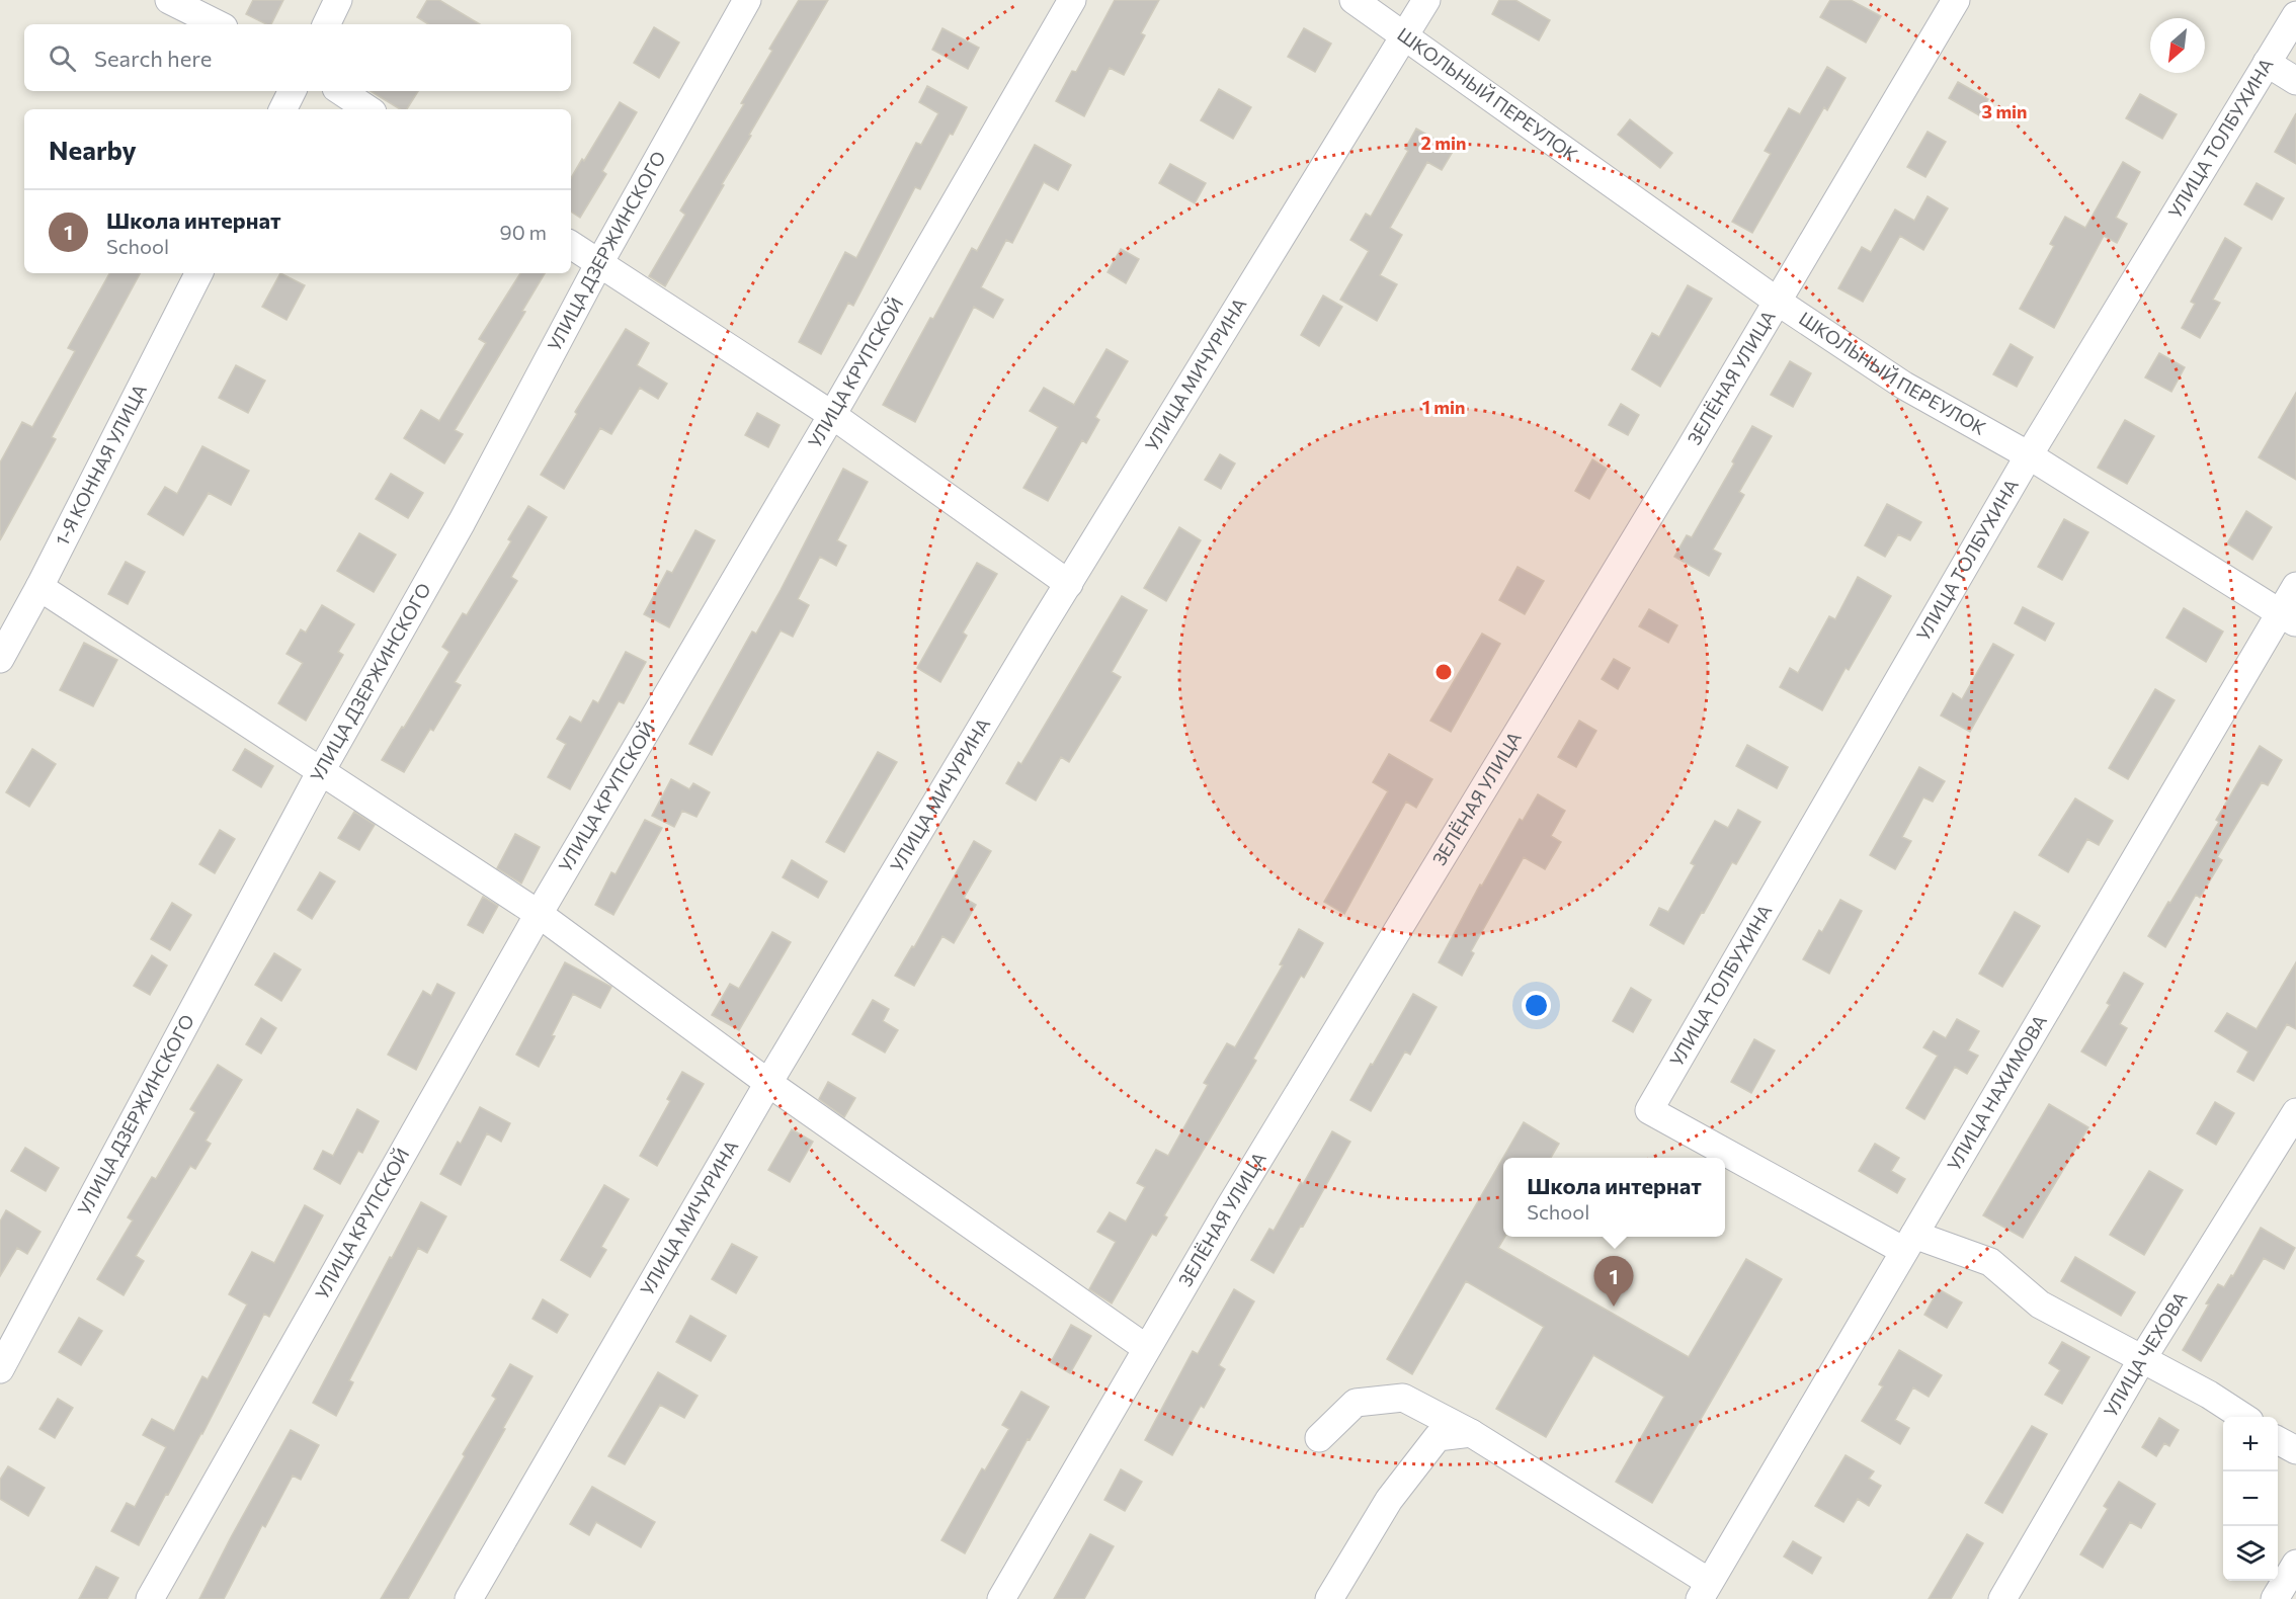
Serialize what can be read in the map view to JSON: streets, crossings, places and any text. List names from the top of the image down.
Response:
{
  "streets": {
    "street": [
      "ШКОЛЬНЫЙ ПЕРЕУЛОК",
      "УЛИЦА ТОЛБУХИНА",
      "УЛИЦА ДЗЕРЖИНСКОГО",
      "УЛИЦА КРУПСКОЙ",
      "УЛИЦА МИЧУРИНА",
      "ЗЕЛЁНАЯ УЛИЦА",
      "1-Я КОННАЯ УЛИЦА",
      "УЛИЦА НАХИМОВА",
      "УЛИЦА ЧЕХОВА"
    ]
  },
  "crossings": [
    ["ШКОЛЬНЫЙ ПЕРЕУЛОК", "УЛИЦА ТОЛБУХИНА"],
    ["ШКОЛЬНЫЙ ПЕРЕУЛОК", "УЛИЦА МИЧУРИНА"],
    ["ШКОЛЬНЫЙ ПЕРЕУЛОК", "ЗЕЛЁНАЯ УЛИЦА"],
    ["ШКОЛЬНЫЙ ПЕРЕУЛОК", "УЛИЦА НАХИМОВА"],
    ["УЛИЦА ТОЛБУХИНА", "УЛИЦА НАХИМОВА"]
  ],
  "north": "bottom left",
  "page": {
    "search": "Search here",
    "heading": "Nearby",
    "list": [
      {
        "mark": "1",
        "name": "Школа интернат",
        "note": "School",
        "value": "90 m"
      }
    ],
    "popup": ["Школа интернат", "School"],
    "pins": "1",
    "map_buttons": ["+", "−"]
  },
  "rings": ["3 min", "2 min", "1 min"]
}
